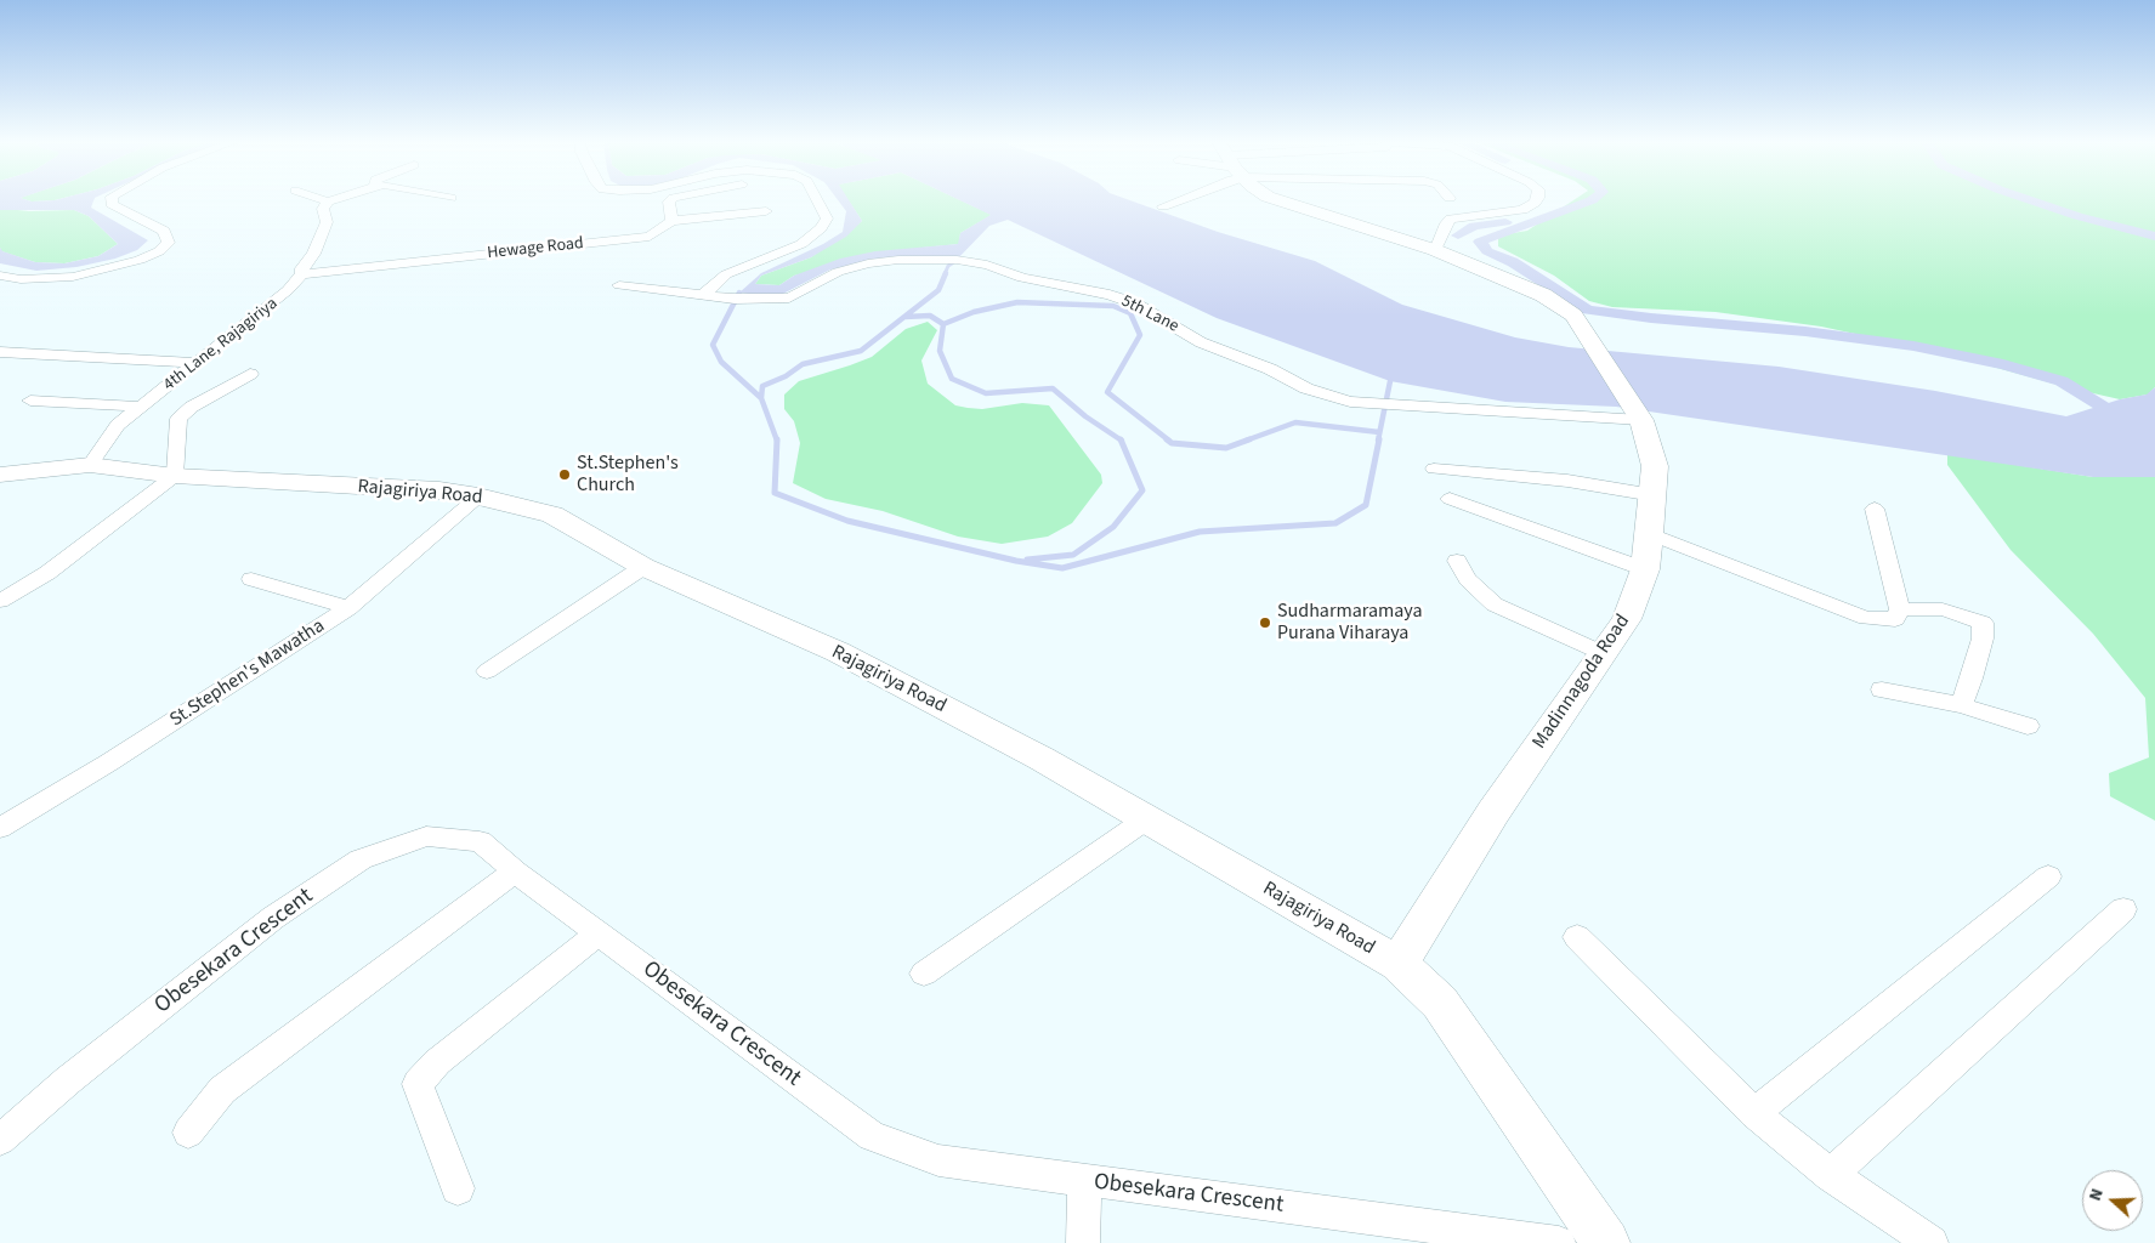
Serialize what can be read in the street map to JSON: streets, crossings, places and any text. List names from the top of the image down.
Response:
{
  "streets": {
    "street": [
      "Hewage Road",
      "5th Lane",
      "4th Lane, Rajagiriya",
      "Rajagiriya Road",
      "St.Stephen's Mawatha",
      "Madinnagoda Road",
      "Obesekara Crescent"
    ]
  },
  "crossings": [
    ["Hewage Road", "4th Lane, Rajagiriya"],
    ["5th Lane", "Madinnagoda Road"],
    ["4th Lane, Rajagiriya", "Rajagiriya Road"],
    ["Rajagiriya Road", "St.Stephen's Mawatha"],
    ["Rajagiriya Road", "Madinnagoda Road"]
  ],
  "places": ["St.Stephen's Church", "Sudharmaramaya Purana Viharaya"],
  "north": "left"
}
